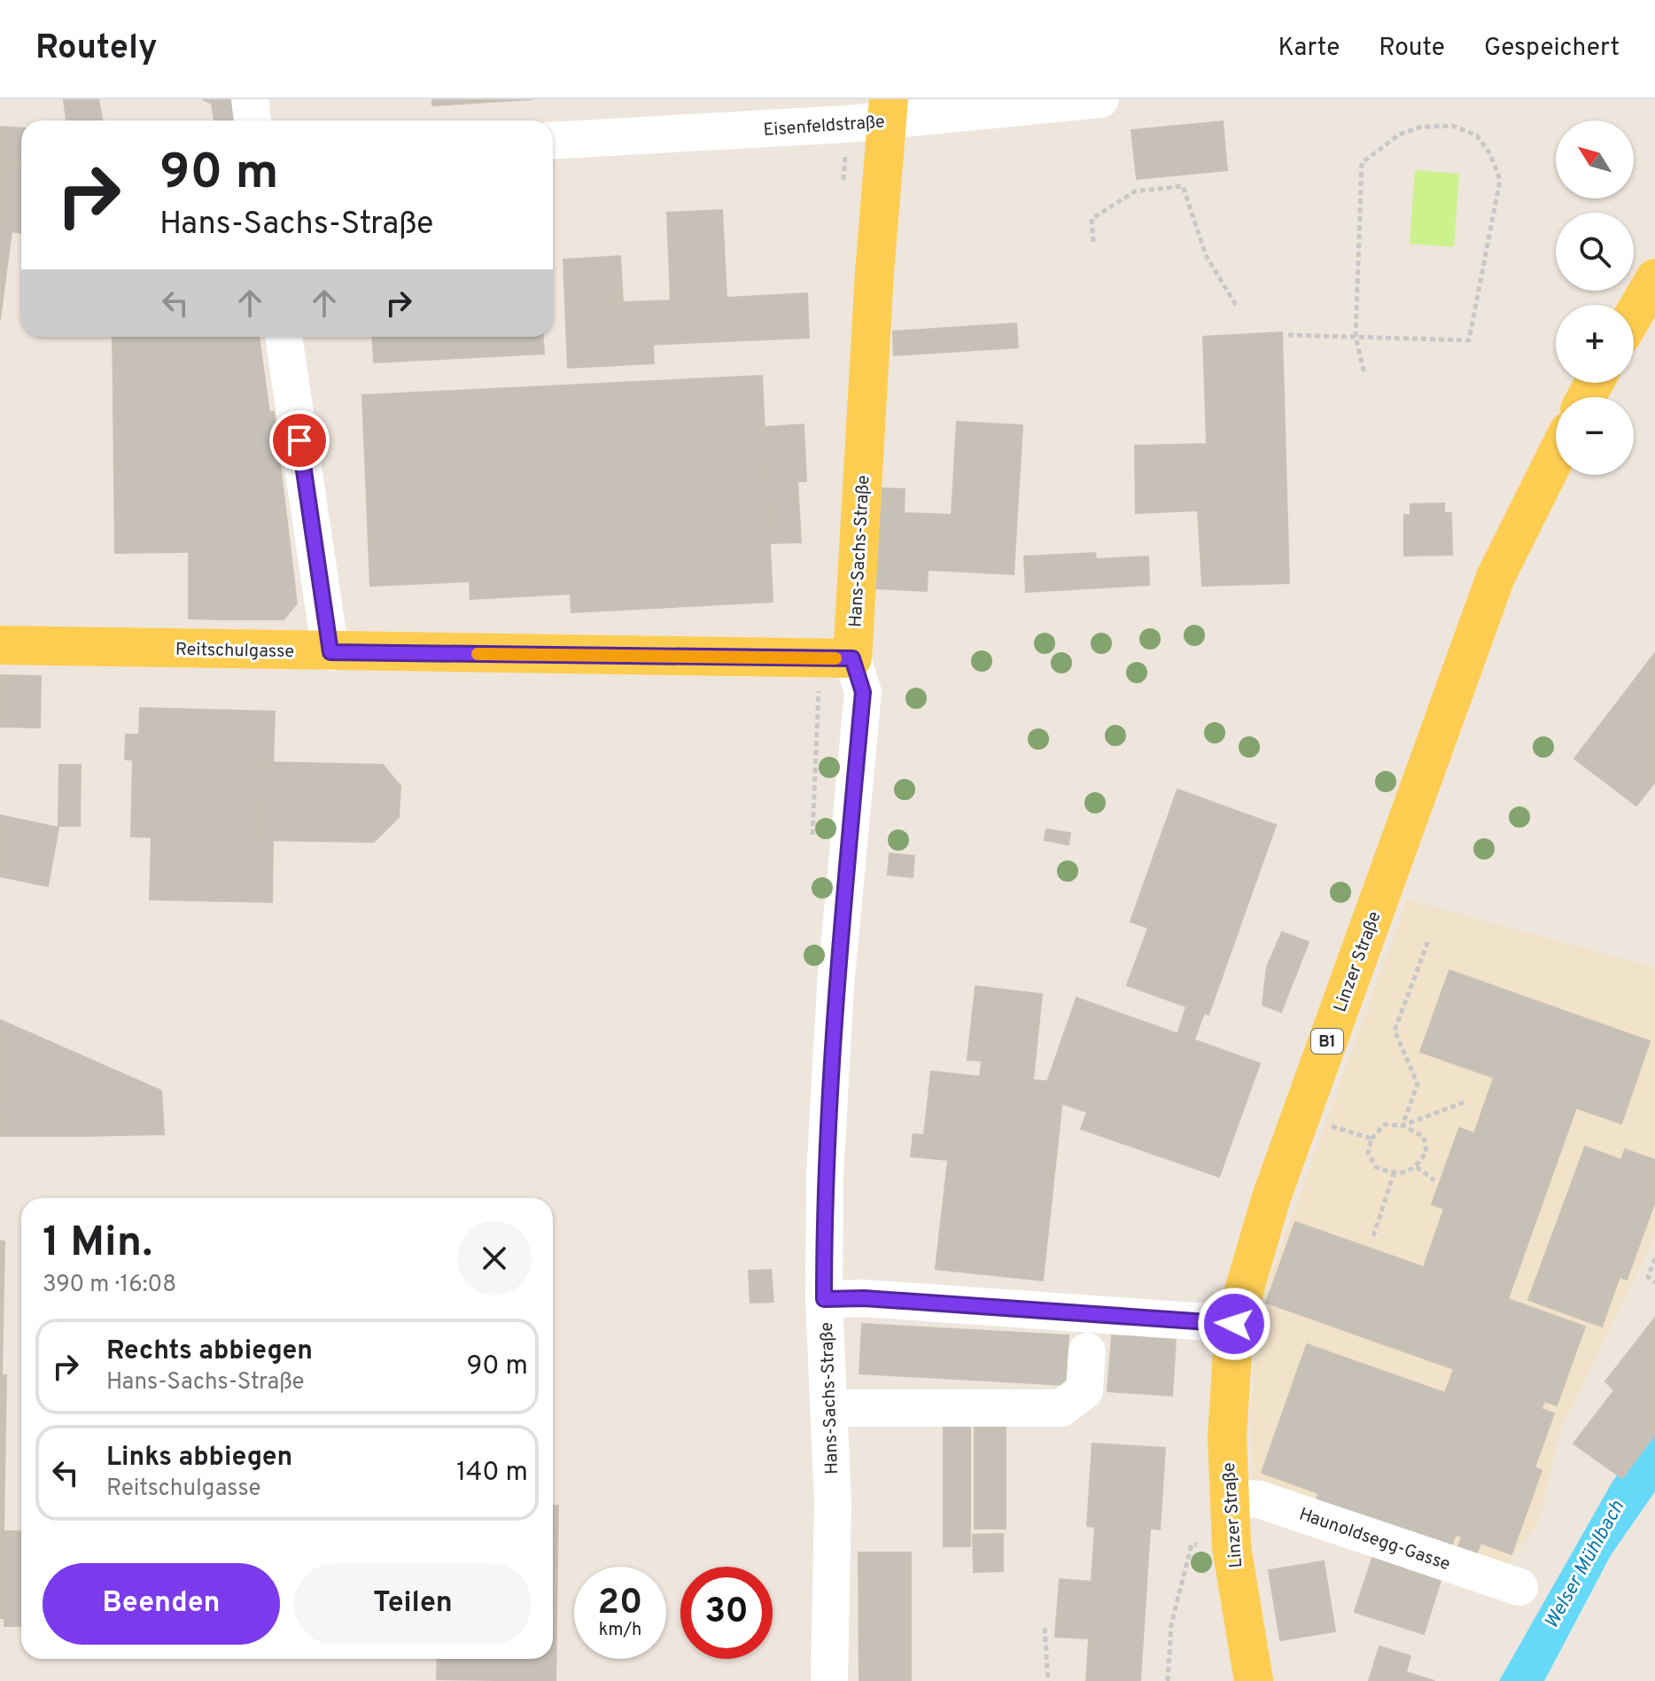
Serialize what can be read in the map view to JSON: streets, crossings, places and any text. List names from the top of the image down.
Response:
{
  "streets": {
    "main road": [
      "Hans-Sachs-Straße",
      "Reitschulgasse",
      "Linzer Straße",
      "B1"
    ],
    "street": ["Eisenfeldstraße", "Haunoldsegg-Gasse"]
  },
  "crossings": [
    ["Eisenfeldstraße", "Hans-Sachs-Straße"],
    ["Hans-Sachs-Straße", "Reitschulgasse"],
    ["Linzer Straße", "Haunoldsegg-Gasse"]
  ],
  "water": ["Welser Mühlbach"],
  "north": "top left",
  "page": {
    "header": "Routely",
    "nav": ["Karte", "Route", "Gespeichert"],
    "map_buttons": ["+", "−"],
    "turn": ["90 m", "Hans-Sachs-Straße"],
    "heading": ["1 Min.", "390 m · 16:08"],
    "list": [
      {
        "name": "Rechts abbiegen",
        "note": "Hans-Sachs-Straße",
        "value": "90 m"
      },
      {
        "name": "Links abbiegen",
        "note": "Reitschulgasse",
        "value": "140 m"
      }
    ],
    "buttons": ["Beenden", "Teilen"],
    "speed": "20 km/h",
    "limit": "30"
  }
}
